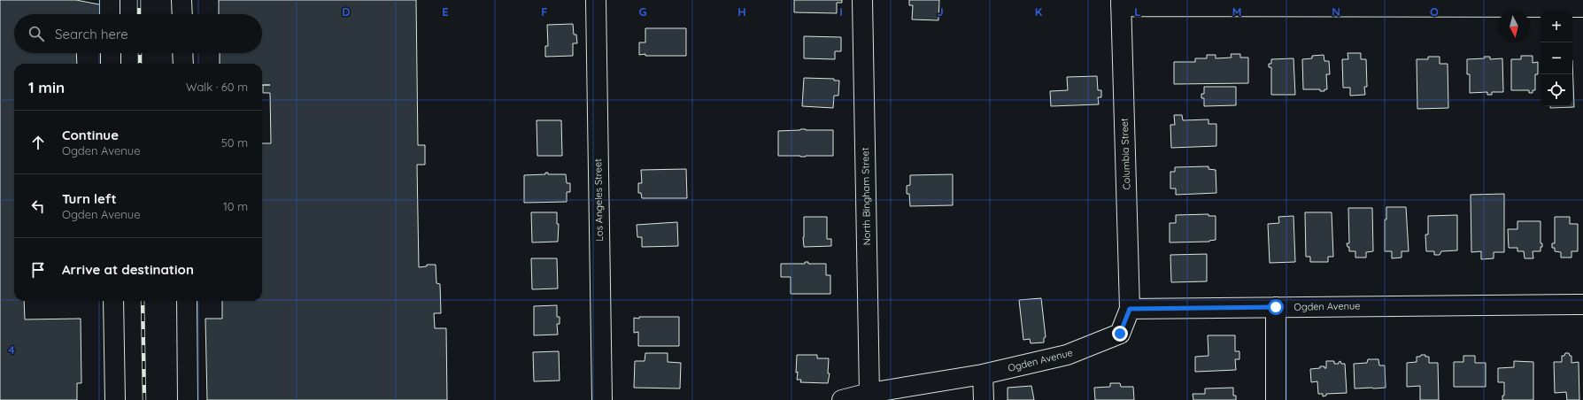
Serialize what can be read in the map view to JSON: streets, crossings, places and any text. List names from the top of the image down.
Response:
{
  "streets": {
    "street": [
      "Columbia Street",
      "North Bingham Street",
      "Los Angeles Street",
      "Ogden Avenue"
    ]
  },
  "crossings": [
    ["Columbia Street", "Ogden Avenue"],
    ["North Bingham Street", "Ogden Avenue"]
  ],
  "north": "bottom",
  "page": {
    "map_buttons": ["+", "−"],
    "search": "Search here",
    "heading": ["1 min", "Walk · 60 m"],
    "list": [
      ["Continue", "Ogden Avenue", "50 m"],
      ["Turn left", "Ogden Avenue", "10 m"],
      "Arrive at destination"
    ]
  },
  "grid": {
    "columns": [
      "D",
      "E",
      "F",
      "G",
      "H",
      "I",
      "J",
      "K",
      "L",
      "M",
      "N",
      "O"
    ],
    "rows": ["4"]
  }
}
